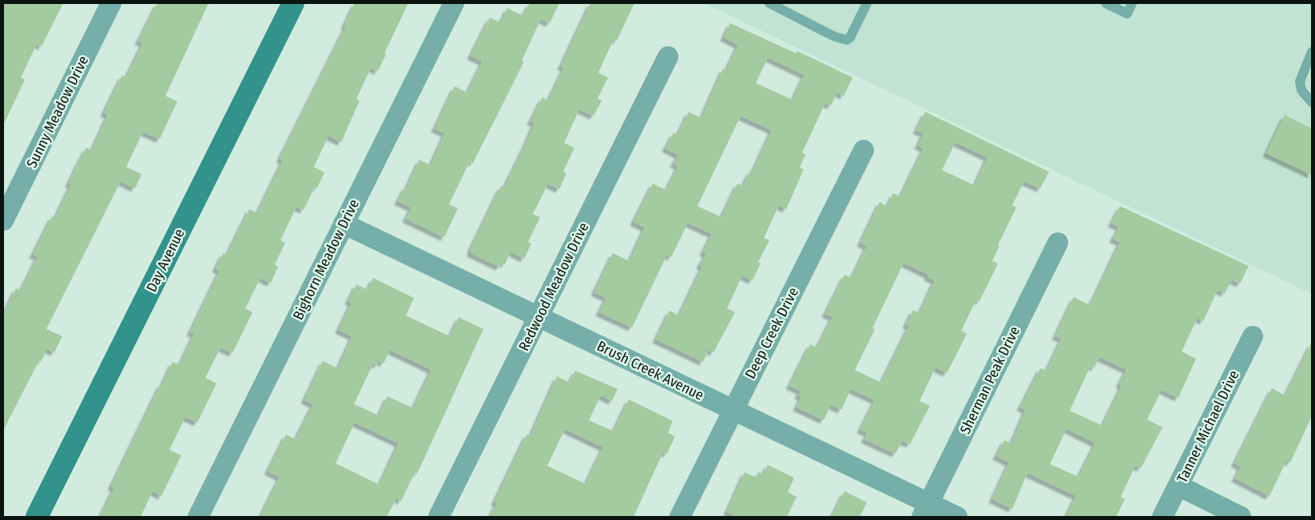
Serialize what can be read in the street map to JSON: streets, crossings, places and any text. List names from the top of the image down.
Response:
{
  "streets": {
    "street": [
      "Sunny Meadow Drive",
      "Bighorn Meadow Drive",
      "Day Avenue",
      "Redwood Meadow Drive",
      "Deep Creek Drive",
      "Brush Creek Avenue",
      "Sherman Peak Drive",
      "Tanner Michael Drive"
    ]
  },
  "crossings": [
    ["Bighorn Meadow Drive", "Brush Creek Avenue"],
    ["Redwood Meadow Drive", "Brush Creek Avenue"],
    ["Deep Creek Drive", "Brush Creek Avenue"],
    ["Brush Creek Avenue", "Sherman Peak Drive"]
  ]
}
